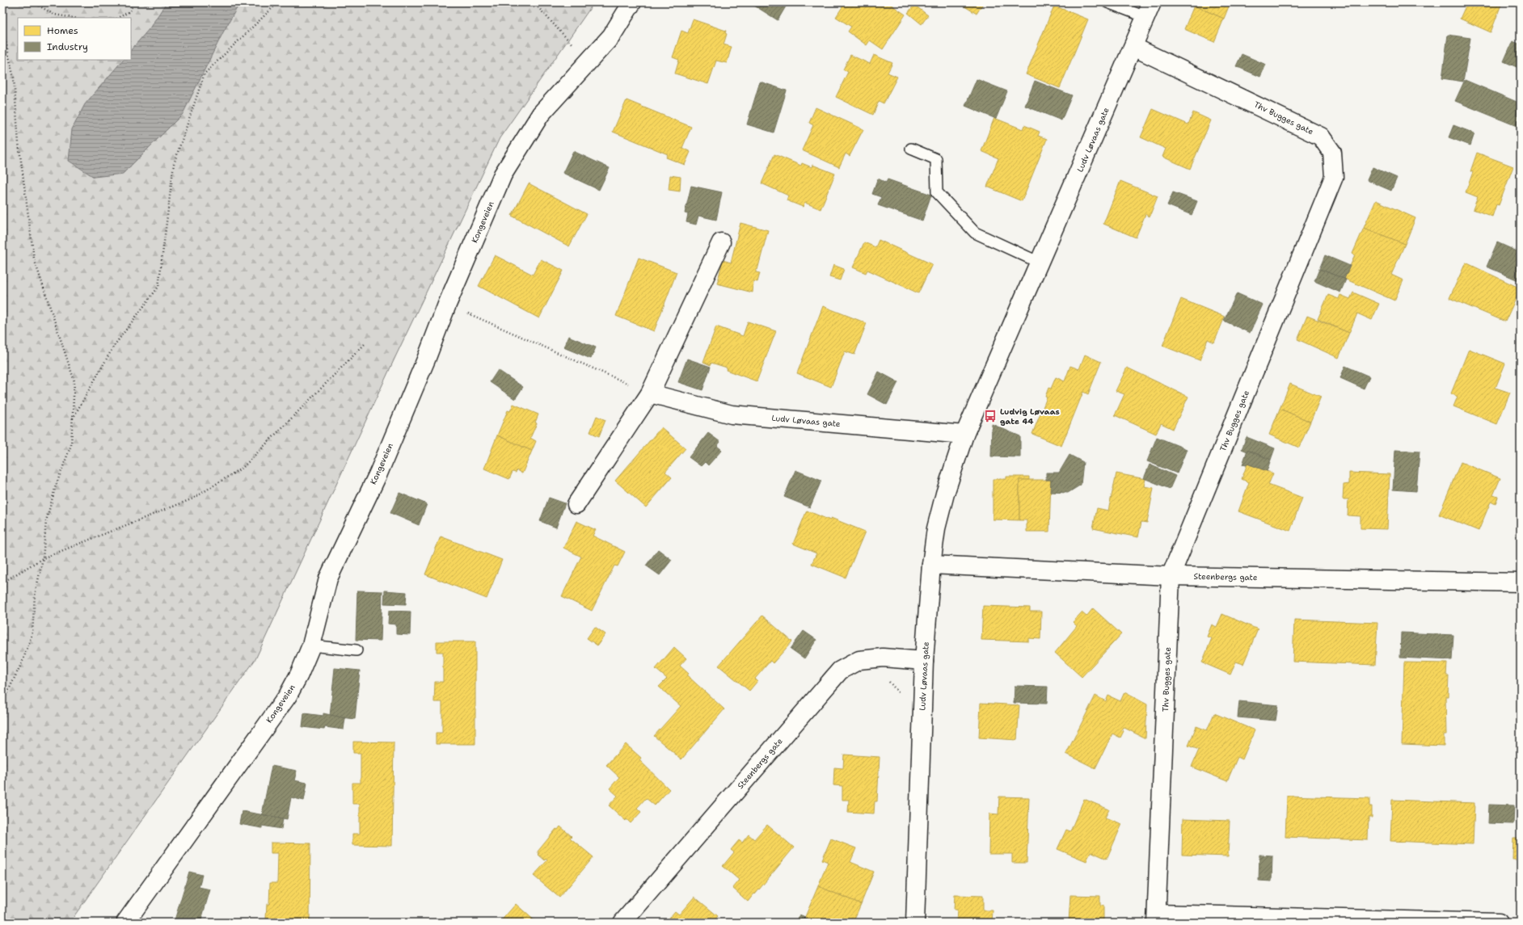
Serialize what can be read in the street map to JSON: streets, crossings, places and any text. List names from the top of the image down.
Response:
{
  "streets": {
    "street": [
      "Thv Bugges gate",
      "Ludv Løvaas gate",
      "Kongeveien",
      "Steenbergs gate"
    ]
  },
  "crossings": [
    ["Thv Bugges gate", "Ludv Løvaas gate"],
    ["Thv Bugges gate", "Steenbergs gate"],
    ["Ludv Løvaas gate", "Steenbergs gate"]
  ],
  "places": {
    "bus stop": ["Ludvig Løvaas gate 44"]
  },
  "legend": ["Homes", "Industry"]
}
